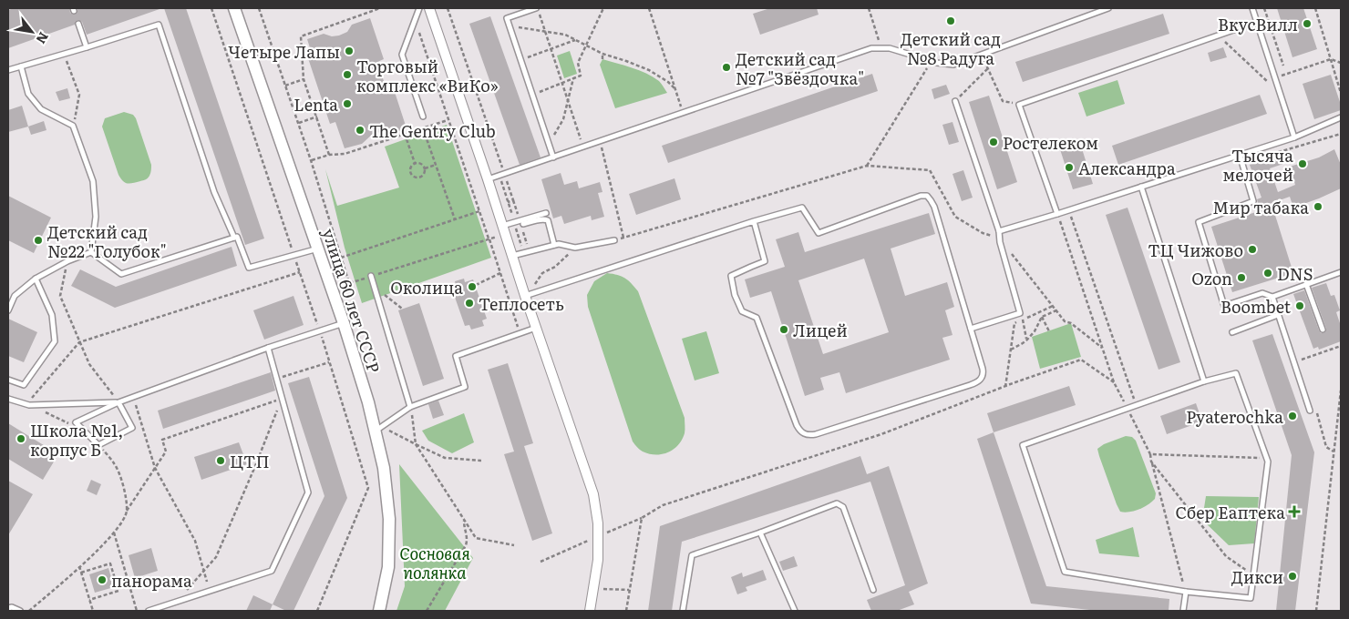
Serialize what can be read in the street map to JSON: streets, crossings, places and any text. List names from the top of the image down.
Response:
{
  "streets": {
    "street": ["улица 60 лет СССР"]
  },
  "parks": ["Сосновая полянка"],
  "places": {
    "other": [
      "Детский сад №8 Радуга",
      "ВкусВилл",
      "Четыре Лапы",
      "Детский сад №7 \"Звёздочка\"",
      "Торговый комплекс «ВиКо»",
      "Lenta",
      "The Gentry Club",
      "Ростелеком",
      "Тысяча мелочей",
      "Александра",
      "Мир табака",
      "Детский сад №22 \"Голубок\"",
      "ТЦ Чижово",
      "DNS",
      "Ozon",
      "Околица",
      "Теплосеть",
      "Boombet",
      "Лицей",
      "Pyaterochka",
      "Школа №1, корпус Б",
      "ЦТП",
      "Дикси",
      "панорама"
    ],
    "health": ["Сбер Еаптека"]
  },
  "north": "bottom right"
}
